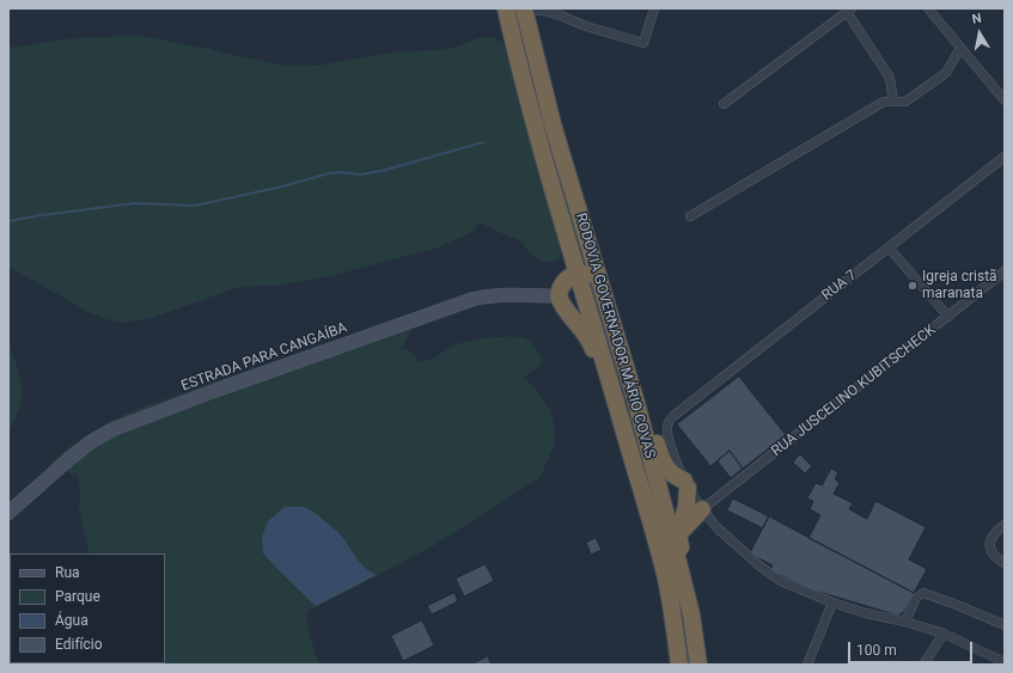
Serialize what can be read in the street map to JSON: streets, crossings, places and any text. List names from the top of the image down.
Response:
{
  "streets": {
    "highway": ["RODOVIA GOVERNADOR MÁRIO COVAS"],
    "street": ["RUA 7", "ESTRADA PARA CANGAÍBA", "RUA JUSCELINO KUBITSCHECK"]
  },
  "places": ["Igreja cristã maranata"],
  "legend": [
    "Rua",
    "Parque",
    "Água",
    "Edifício"
  ],
  "scale_bar": "100 m",
  "north": "top"
}
